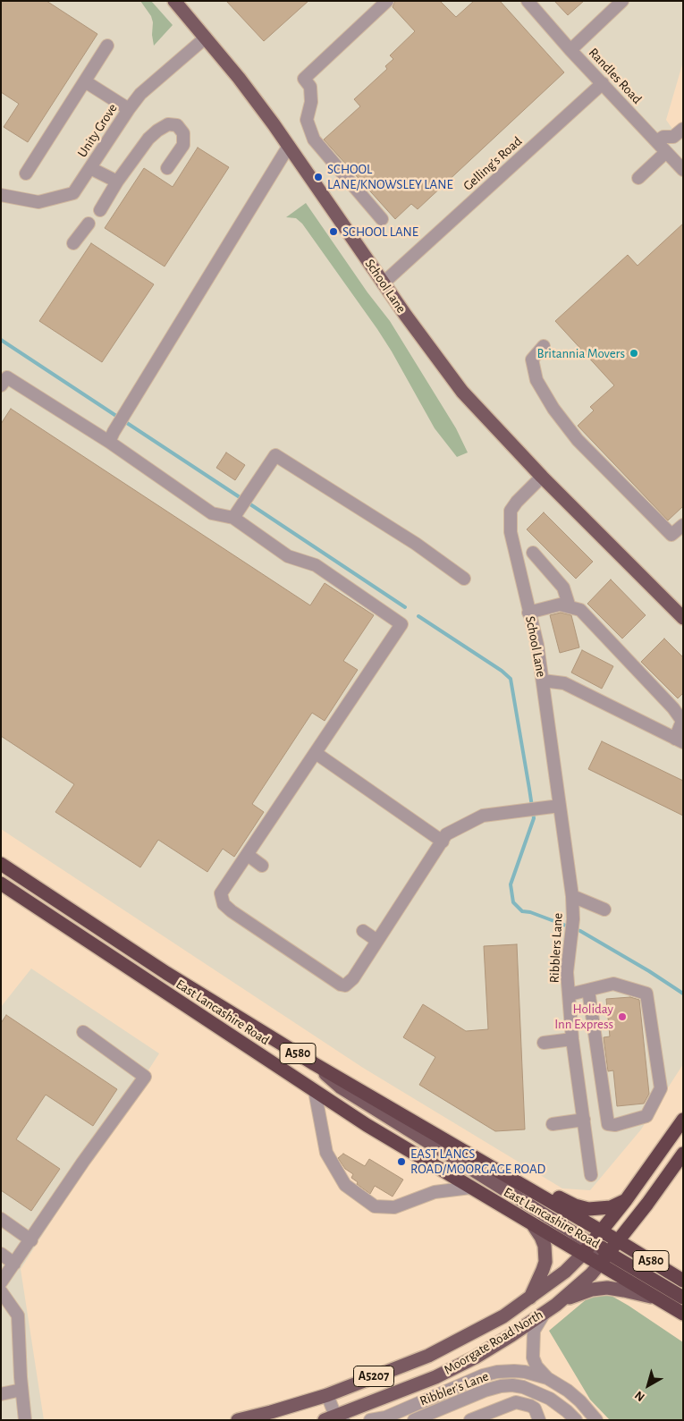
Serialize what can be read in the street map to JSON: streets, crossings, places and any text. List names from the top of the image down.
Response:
{
  "streets": {
    "highway": ["East Lancashire Road", "A580", "A5207"],
    "main road": ["School Lane", "Moorgate Road North"],
    "street": [
      "Randles Road",
      "Unity Grove",
      "Gelling's Road",
      "Ribblers Lane",
      "Ribbler's Lane"
    ]
  },
  "crossings": [
    ["Randles Road", "Gelling's Road"],
    ["Unity Grove", "School Lane"],
    ["Gelling's Road", "School Lane"],
    ["School Lane", "Ribblers Lane"],
    ["East Lancashire Road", "Moorgate Road North"],
    ["East Lancashire Road", "A5207"],
    ["Moorgate Road North", "A5207"]
  ],
  "places": [
    "SCHOOL LANE/KNOWSLEY LANE",
    "SCHOOL LANE",
    "Britannia Movers",
    "Holiday Inn Express",
    "EAST LANCS ROAD/MOORGAGE ROAD"
  ],
  "north": "bottom left"
}
